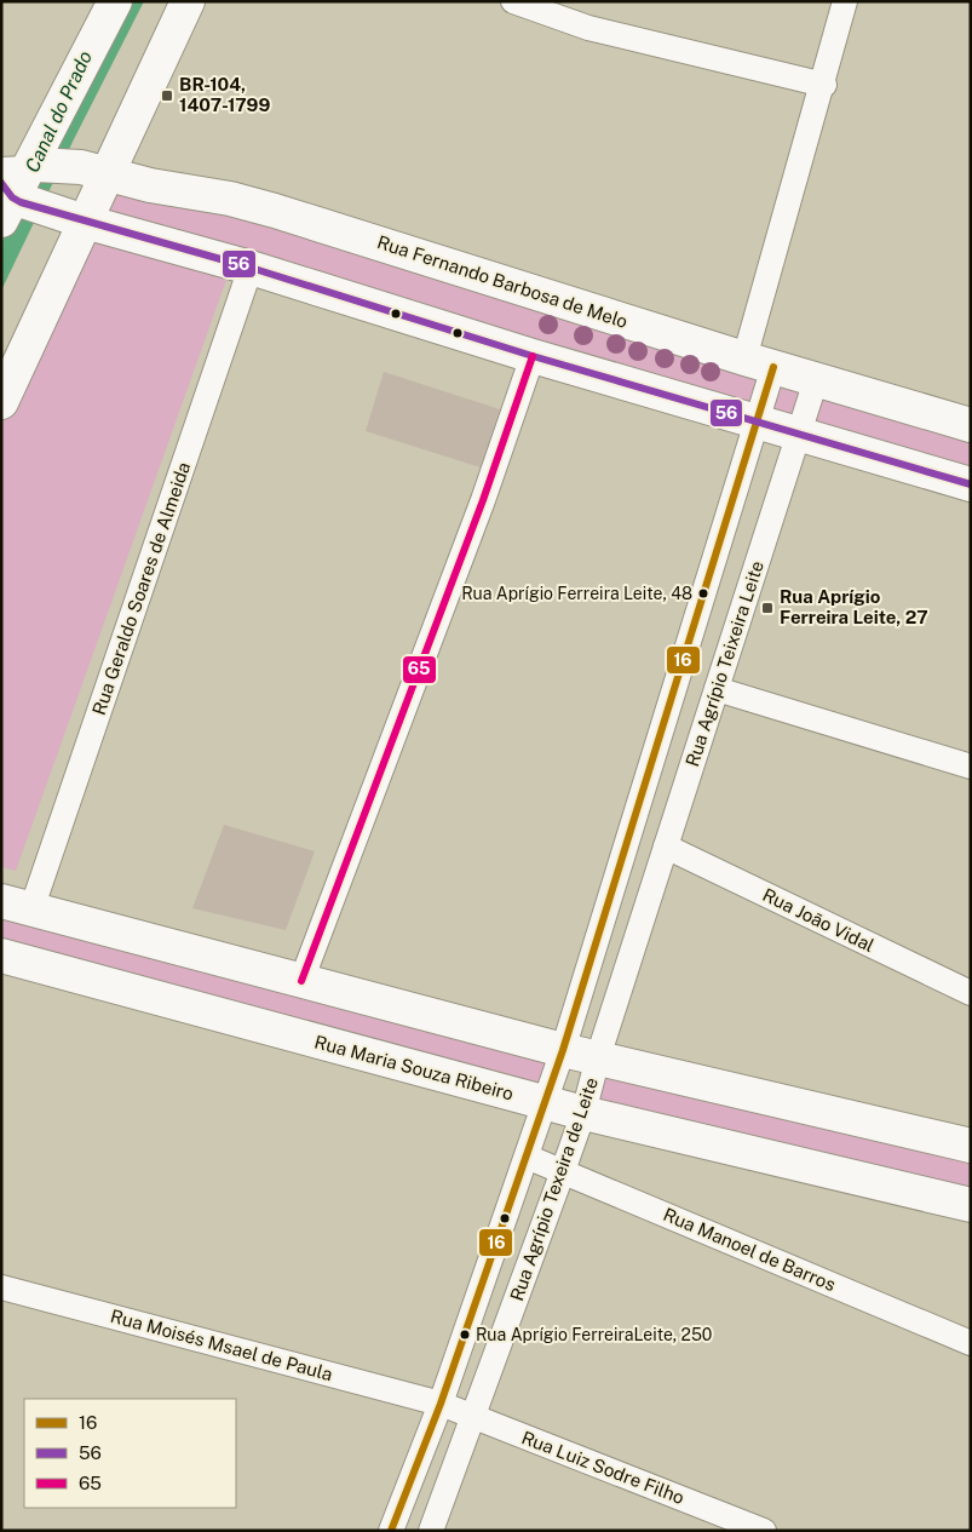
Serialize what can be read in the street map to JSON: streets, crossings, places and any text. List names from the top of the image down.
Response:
{
  "streets": {
    "street": [
      "Rua Fernando Barbosa de Melo",
      "Rua Geraldo Soares de Almeida",
      "Rua Agrípio Teixeira Leite",
      "Rua João Vidal",
      "Rua Maria Souza Ribeiro",
      "Rua Agrípio Texeira de Leite",
      "Rua Manoel de Barros",
      "Rua Moisés Msael de Paula",
      "Rua Luiz Sodre Filho"
    ]
  },
  "crossings": [
    ["Rua Fernando Barbosa de Melo", "Rua Agrípio Teixeira Leite"],
    ["Rua Fernando Barbosa de Melo", "Rua Agrípio Texeira de Leite"],
    ["Rua Agrípio Teixeira Leite", "Rua João Vidal"],
    ["Rua Agrípio Teixeira Leite", "Rua Agrípio Texeira de Leite"],
    ["Rua Maria Souza Ribeiro", "Rua Agrípio Texeira de Leite"],
    ["Rua Agrípio Texeira de Leite", "Rua Manoel de Barros"],
    ["Rua Agrípio Texeira de Leite", "Rua Moisés Msael de Paula"],
    ["Rua Agrípio Texeira de Leite", "Rua Luiz Sodre Filho"],
    ["Rua Moisés Msael de Paula", "Rua Luiz Sodre Filho"]
  ],
  "water": ["Canal do Prado"],
  "places": {
    "transit": ["BR-104, 1407-1799", "Rua Aprígio Ferreira Leite, 27"],
    "other": ["Rua Aprígio Ferreira Leite, 48", "Rua Aprígio FerreiraLeite, 250"]
  },
  "lines": ["transit line 56", "transit line 65", "transit line 16"],
  "legend": ["16", "56", "65"]
}
